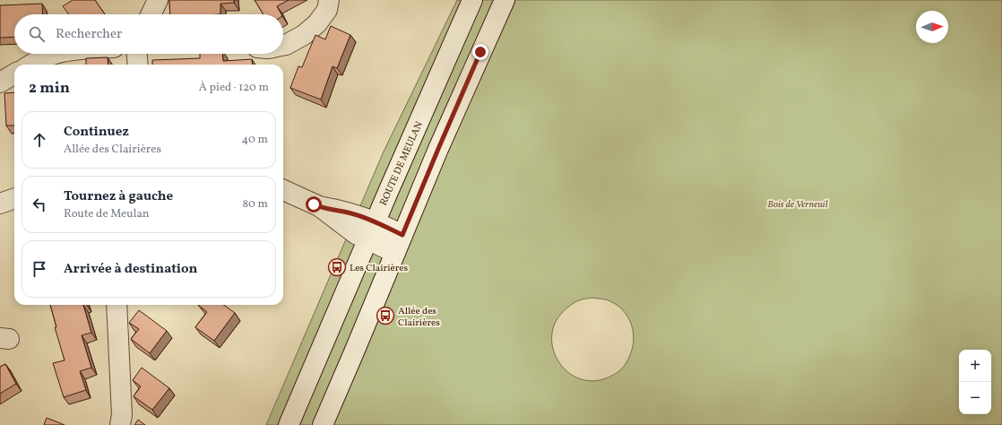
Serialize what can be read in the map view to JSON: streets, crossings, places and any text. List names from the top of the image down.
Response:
{
  "streets": {
    "main road": ["ROUTE DE MEULAN"]
  },
  "parks": ["Bois de Verneuil"],
  "places": {
    "bus stop": ["Les Clairières", "Allée des Clairières"]
  },
  "north": "right",
  "page": {
    "search": "Rechercher",
    "heading": ["2 min", "À pied · 120 m"],
    "list": [
      ["Continuez", "Allée des Clairières", "40 m"],
      ["Tournez à gauche", "Route de Meulan", "80 m"],
      "Arrivée à destination"
    ],
    "map_buttons": ["+", "−"]
  }
}
